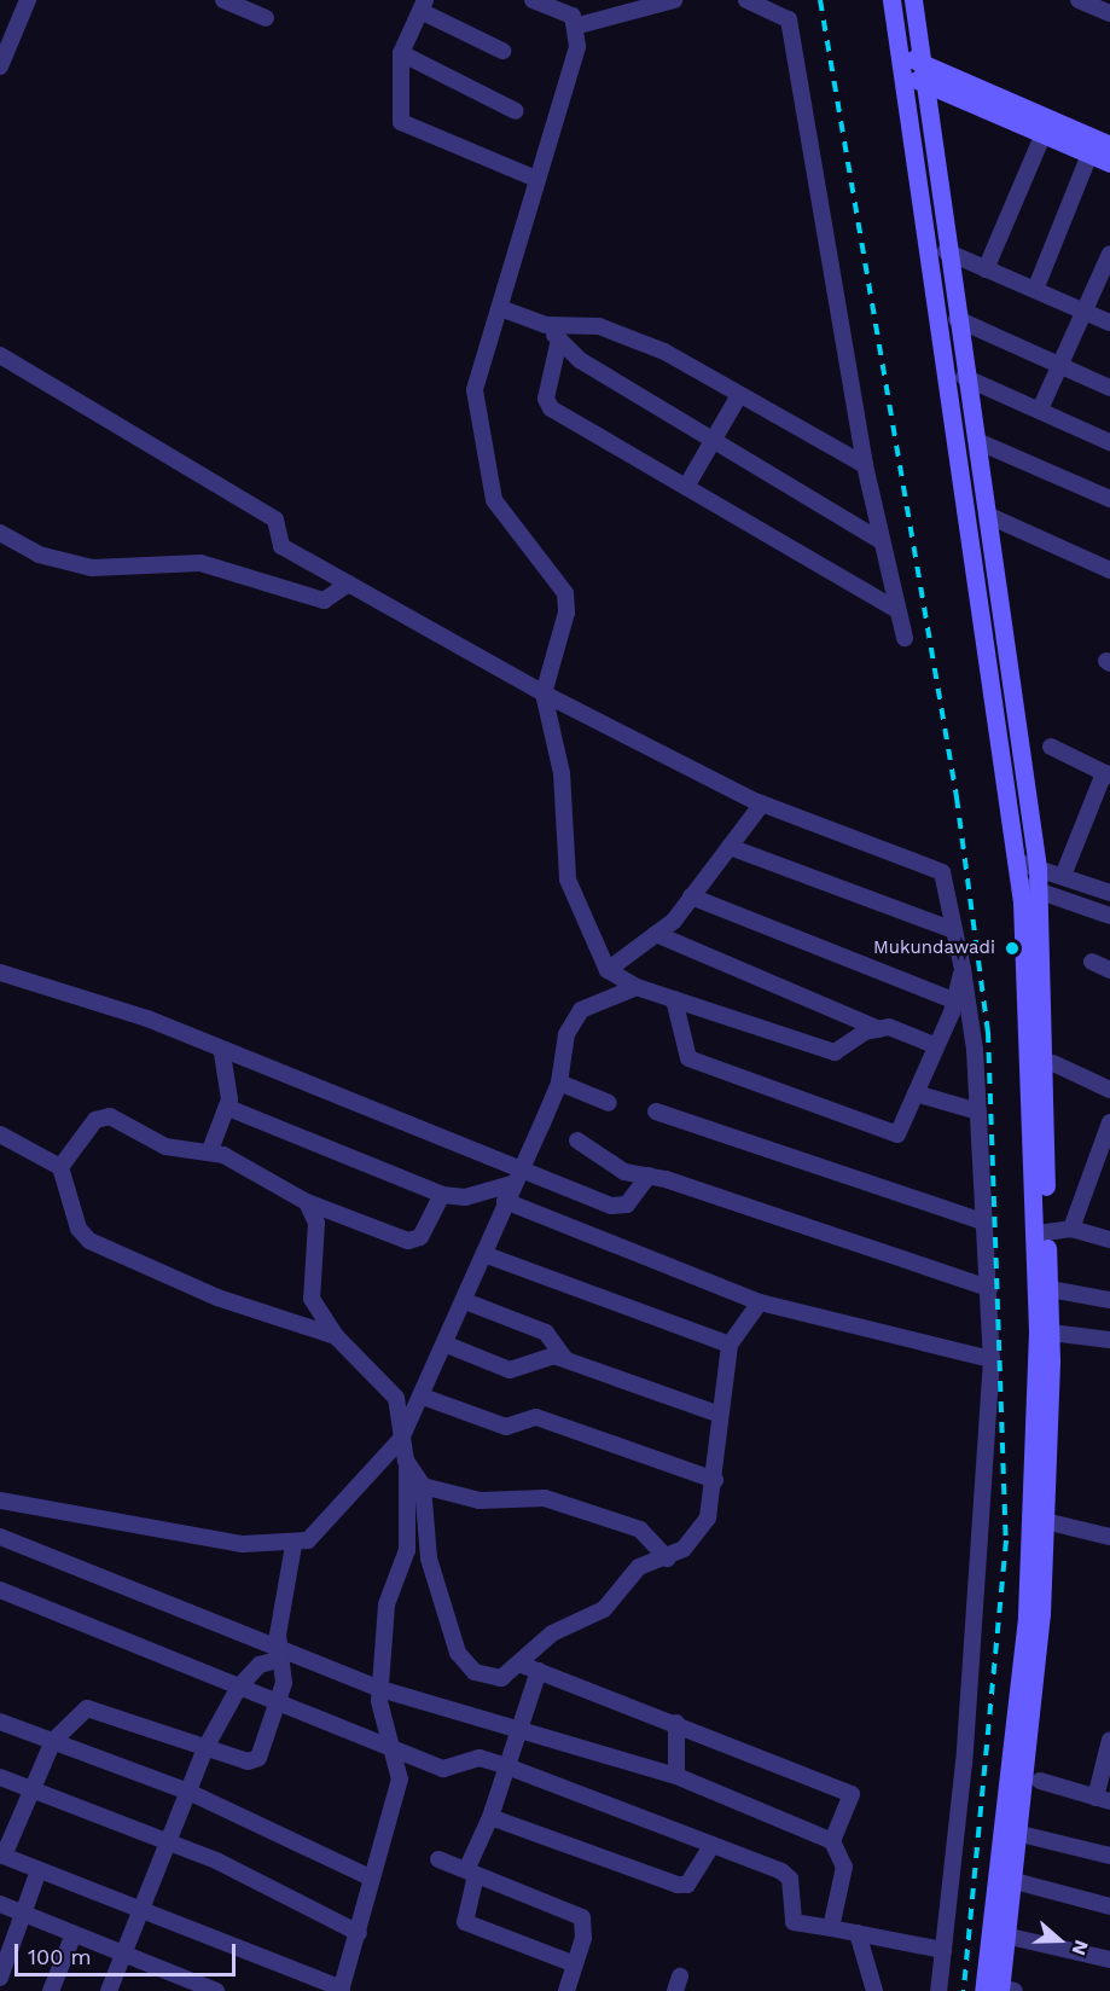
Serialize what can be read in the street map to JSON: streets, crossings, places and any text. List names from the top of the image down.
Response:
{
  "places": ["Mukundawadi"],
  "scale_bar": "100 m",
  "north": "right"
}
